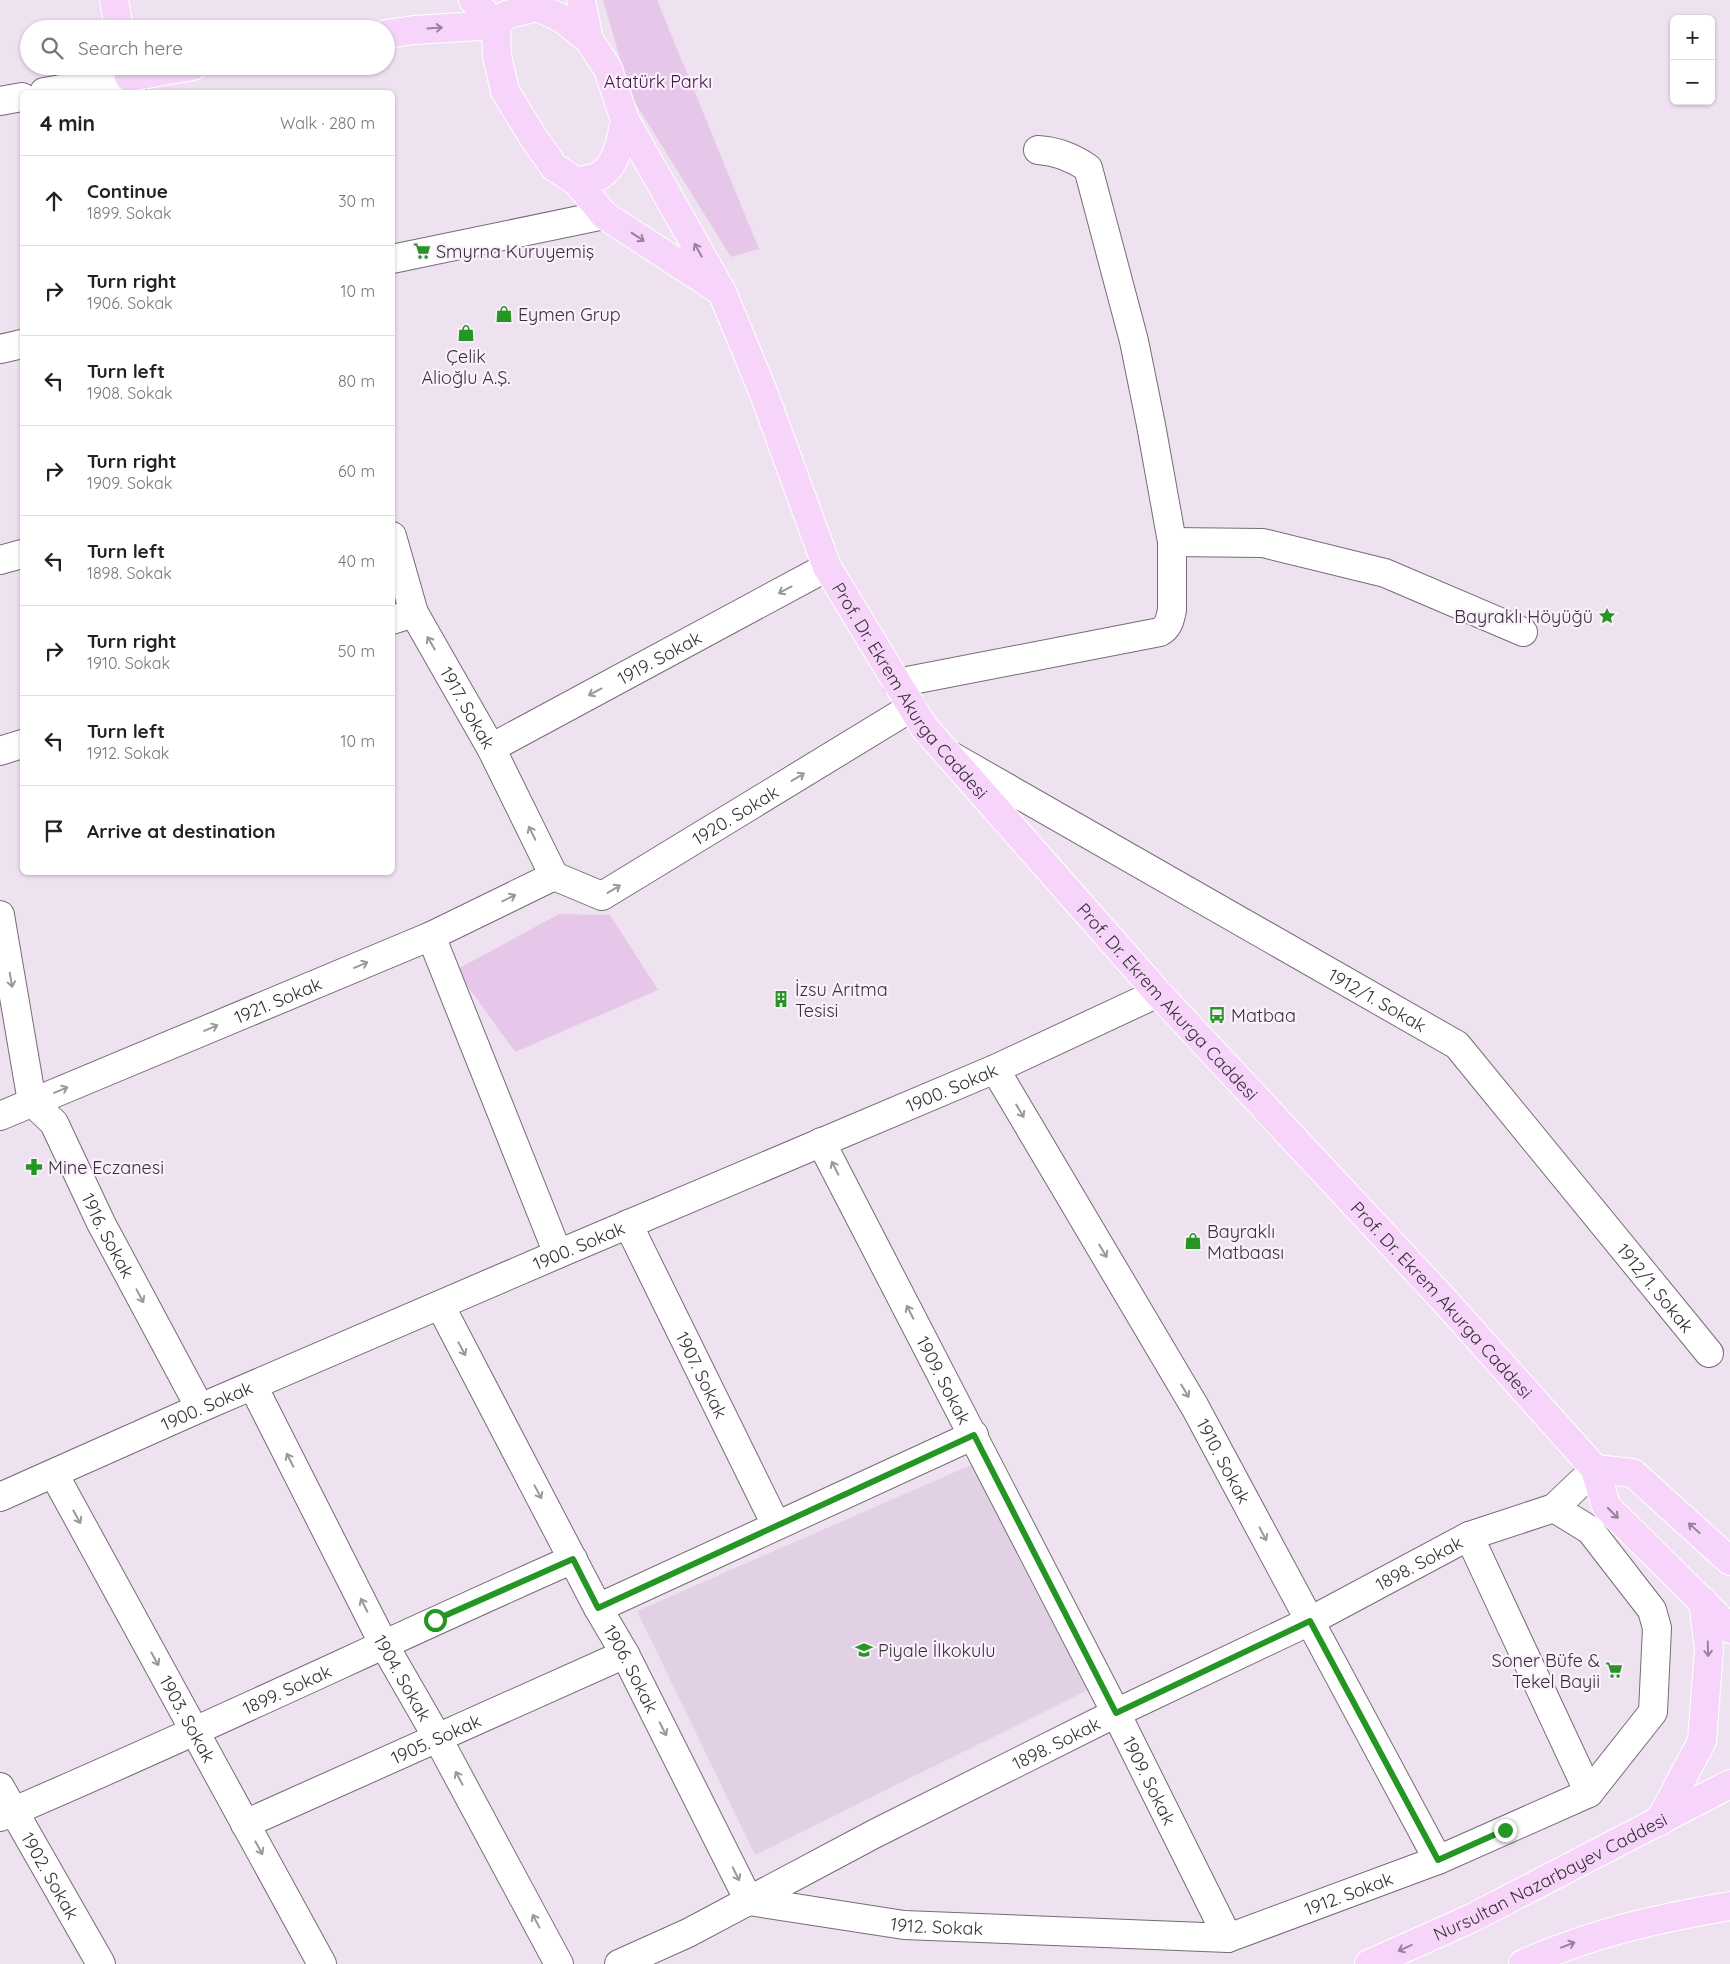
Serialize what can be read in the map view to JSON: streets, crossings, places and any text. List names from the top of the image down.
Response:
{
  "streets": {
    "main road": ["Prof. Dr. Ekrem Akurga Caddesi", "Nursultan Nazarbayev Caddesi"],
    "street": [
      "1919. Sokak",
      "1917. Sokak",
      "1920. Sokak",
      "1921. Sokak",
      "1912/1. Sokak",
      "1900. Sokak",
      "1916. Sokak",
      "1907. Sokak",
      "1909. Sokak",
      "1910. Sokak",
      "1898. Sokak",
      "1906. Sokak",
      "1904. Sokak",
      "1899. Sokak",
      "1903. Sokak",
      "1905. Sokak",
      "1902. Sokak",
      "1912. Sokak"
    ]
  },
  "crossings": [
    ["1919. Sokak", "Prof. Dr. Ekrem Akurga Caddesi"],
    ["1919. Sokak", "1917. Sokak"],
    ["Prof. Dr. Ekrem Akurga Caddesi", "1920. Sokak"],
    ["Prof. Dr. Ekrem Akurga Caddesi", "1912/1. Sokak"],
    ["Prof. Dr. Ekrem Akurga Caddesi", "1900. Sokak"],
    ["Prof. Dr. Ekrem Akurga Caddesi", "1898. Sokak"],
    ["1917. Sokak", "1920. Sokak"],
    ["1917. Sokak", "1921. Sokak"],
    ["1920. Sokak", "1921. Sokak"],
    ["1921. Sokak", "1916. Sokak"],
    ["1900. Sokak", "1916. Sokak"],
    ["1900. Sokak", "1907. Sokak"],
    ["1900. Sokak", "1909. Sokak"],
    ["1900. Sokak", "1910. Sokak"],
    ["1900. Sokak", "1906. Sokak"],
    ["1900. Sokak", "1904. Sokak"],
    ["1900. Sokak", "1903. Sokak"],
    ["1909. Sokak", "1898. Sokak"],
    ["1909. Sokak", "1912. Sokak"],
    ["1910. Sokak", "1898. Sokak"],
    ["1910. Sokak", "1912. Sokak"],
    ["1898. Sokak", "1906. Sokak"],
    ["1898. Sokak", "1912. Sokak"],
    ["1906. Sokak", "1899. Sokak"],
    ["1906. Sokak", "1905. Sokak"],
    ["1906. Sokak", "1912. Sokak"],
    ["1904. Sokak", "1899. Sokak"],
    ["1904. Sokak", "1905. Sokak"],
    ["1899. Sokak", "1903. Sokak"],
    ["1899. Sokak", "1902. Sokak"],
    ["1903. Sokak", "1905. Sokak"]
  ],
  "one_way": [
    "1919. Sokak",
    "1917. Sokak",
    "1920. Sokak",
    "1921. Sokak",
    "1916. Sokak",
    "1909. Sokak",
    "1910. Sokak",
    "1906. Sokak",
    "1904. Sokak",
    "1903. Sokak"
  ],
  "parks": ["Atatürk Parkı"],
  "places": {
    "supermarket": ["Smyrna Kuruyemiş", "Soner Büfe & Tekel Bayii"],
    "shop": ["Eymen Grup", "Çelik Alioğlu A.Ş.", "Bayraklı Matbaası"],
    "place": ["Bayraklı Höyüğü"],
    "building": ["İzsu Arıtma Tesisi"],
    "bus stop": ["Matbaa"],
    "pharmacy": ["Mine Eczanesi"],
    "school or university": ["Piyale İlkokulu"]
  },
  "page": {
    "map_buttons": ["+", "−"],
    "search": "Search here",
    "heading": ["4 min", "Walk · 280 m"],
    "list": [
      ["Continue", "1899. Sokak", "30 m"],
      ["Turn right", "1906. Sokak", "10 m"],
      ["Turn left", "1908. Sokak", "80 m"],
      ["Turn right", "1909. Sokak", "60 m"],
      ["Turn left", "1898. Sokak", "40 m"],
      ["Turn right", "1910. Sokak", "50 m"],
      ["Turn left", "1912. Sokak", "10 m"],
      "Arrive at destination"
    ]
  }
}
